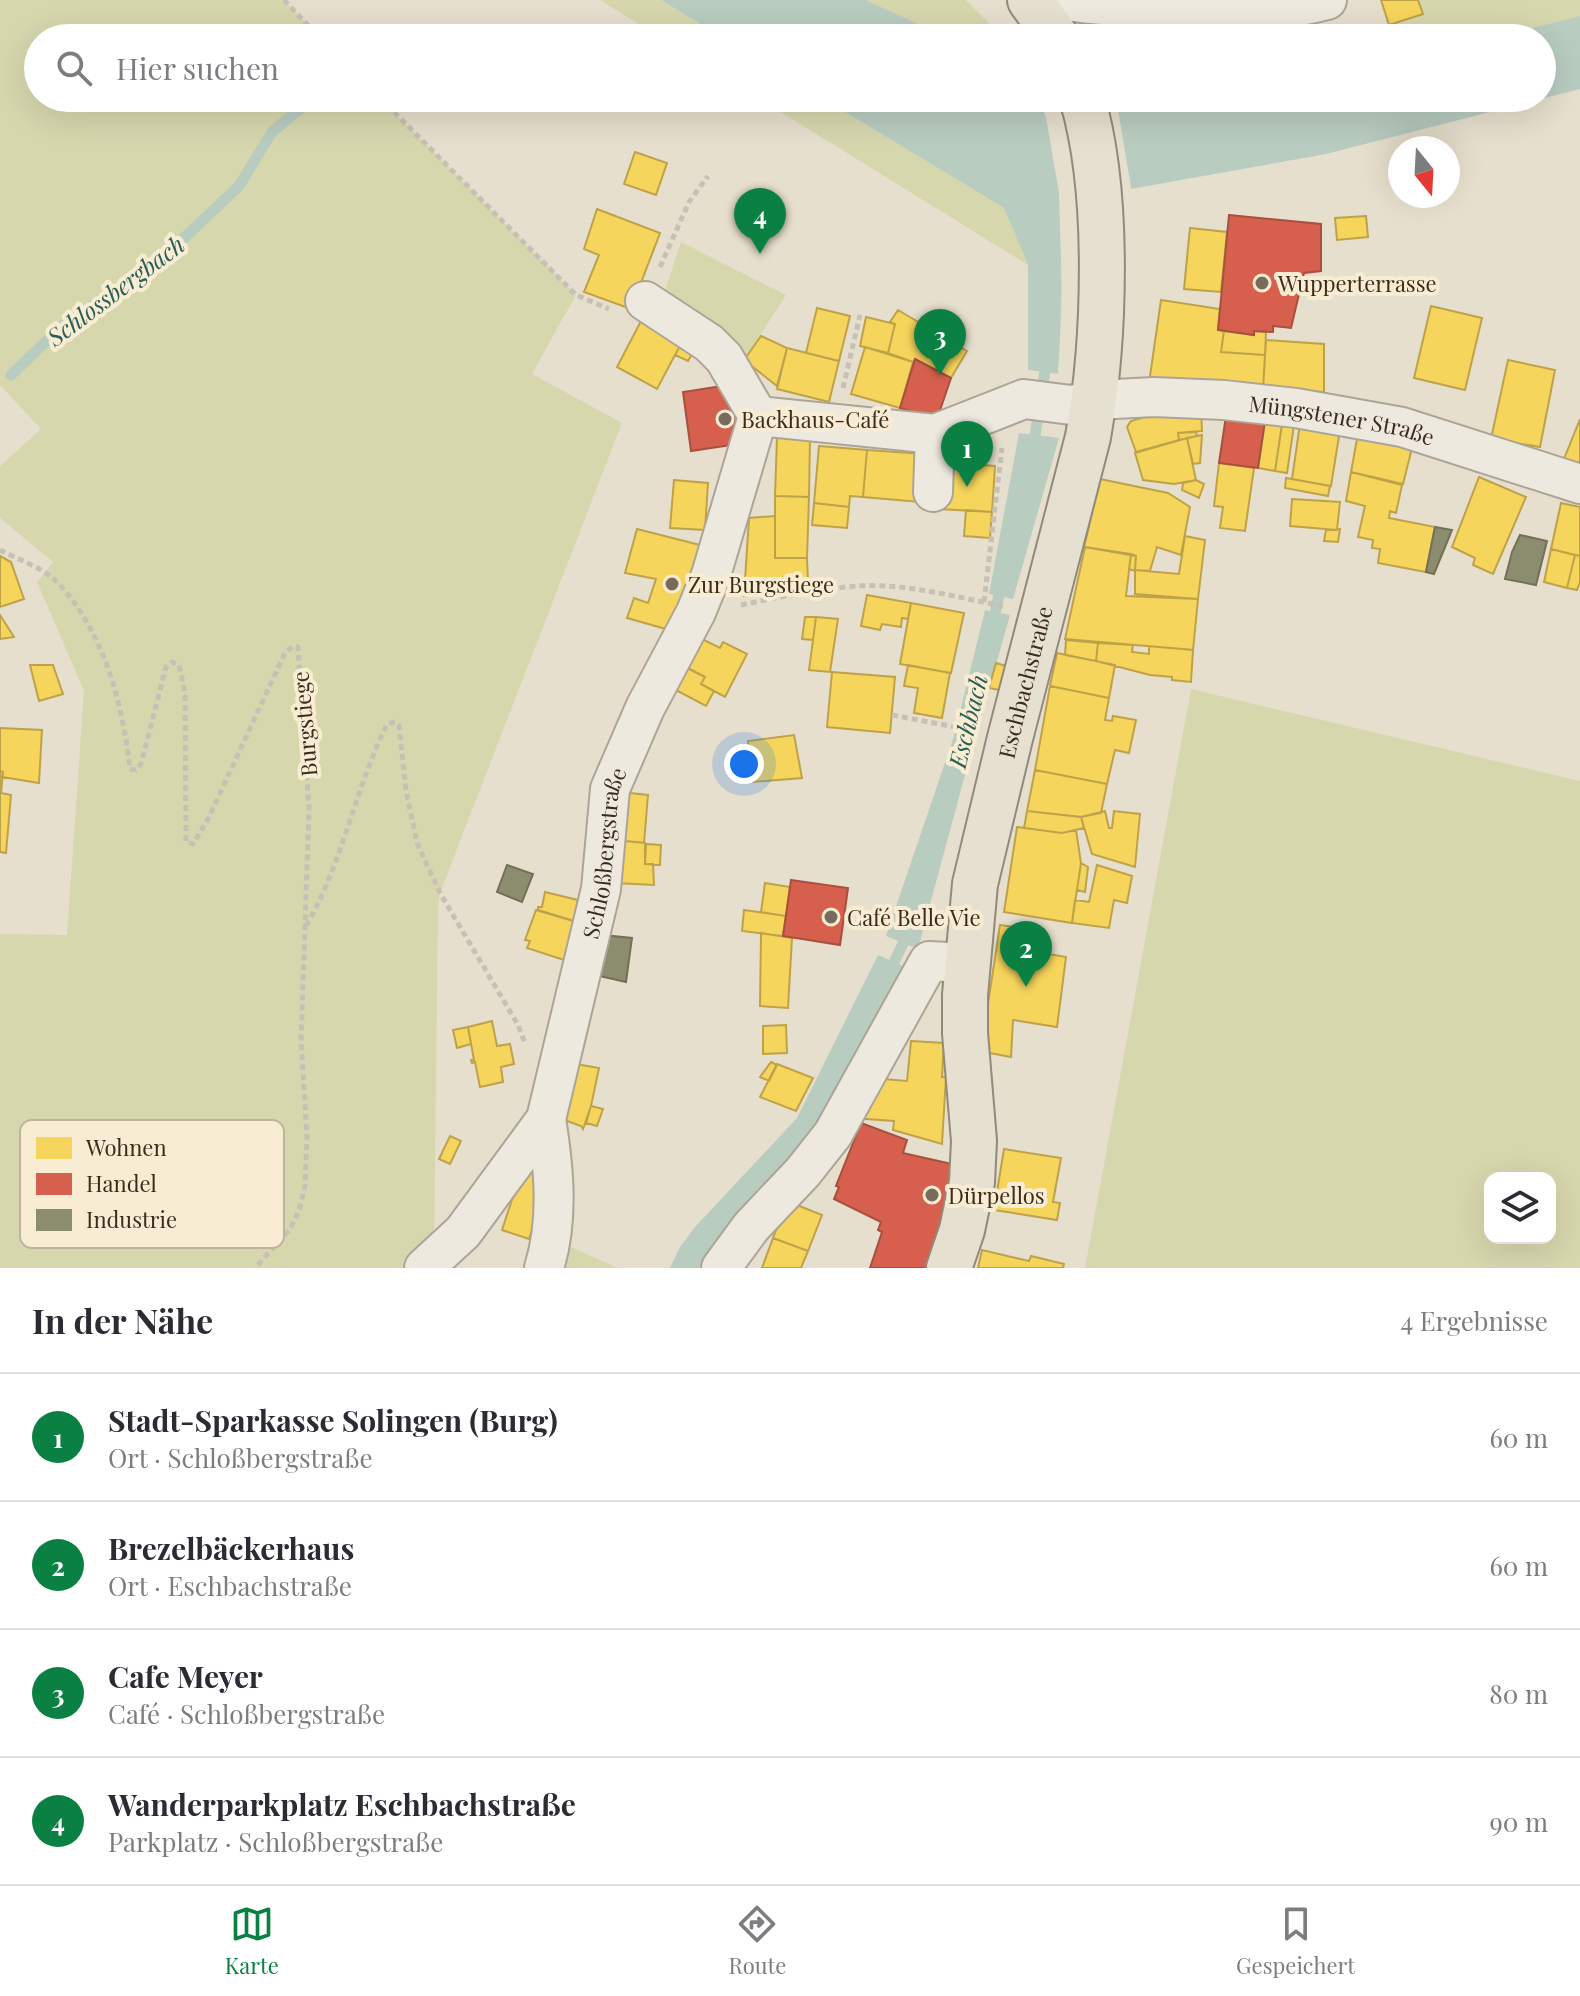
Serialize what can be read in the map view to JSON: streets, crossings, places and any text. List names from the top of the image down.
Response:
{
  "streets": {
    "main road": ["Eschbachstraße"],
    "street": ["Müngstener Straße", "Schloßbergstraße"],
    "path": ["Burgstiege"]
  },
  "crossings": [
    ["Müngstener Straße", "Eschbachstraße"]
  ],
  "water": ["Schlossbergbach", "Eschbach"],
  "places": [
    "Wupperterrasse",
    "Backhaus-Café",
    "Zur Burgstiege",
    "Café Belle Vie",
    "Dürpellos"
  ],
  "legend": ["Wohnen", "Handel", "Industrie"],
  "north": "bottom",
  "page": {
    "search": "Hier suchen",
    "pins": [
      "4",
      "3",
      "1",
      "2"
    ],
    "heading": ["In der Nähe", "4 Ergebnisse"],
    "list": [
      {
        "mark": "1",
        "name": "Stadt-Sparkasse Solingen (Burg)",
        "note": "Ort · Schloßbergstraße",
        "value": "60 m"
      },
      {
        "mark": "2",
        "name": "Brezelbäckerhaus",
        "note": "Ort · Eschbachstraße",
        "value": "60 m"
      },
      {
        "mark": "3",
        "name": "Cafe Meyer",
        "note": "Café · Schloßbergstraße",
        "value": "80 m"
      },
      {
        "mark": "4",
        "name": "Wanderparkplatz Eschbachstraße",
        "note": "Parkplatz · Schloßbergstraße",
        "value": "90 m"
      }
    ],
    "nav": ["Karte", "Route", "Gespeichert"]
  }
}
